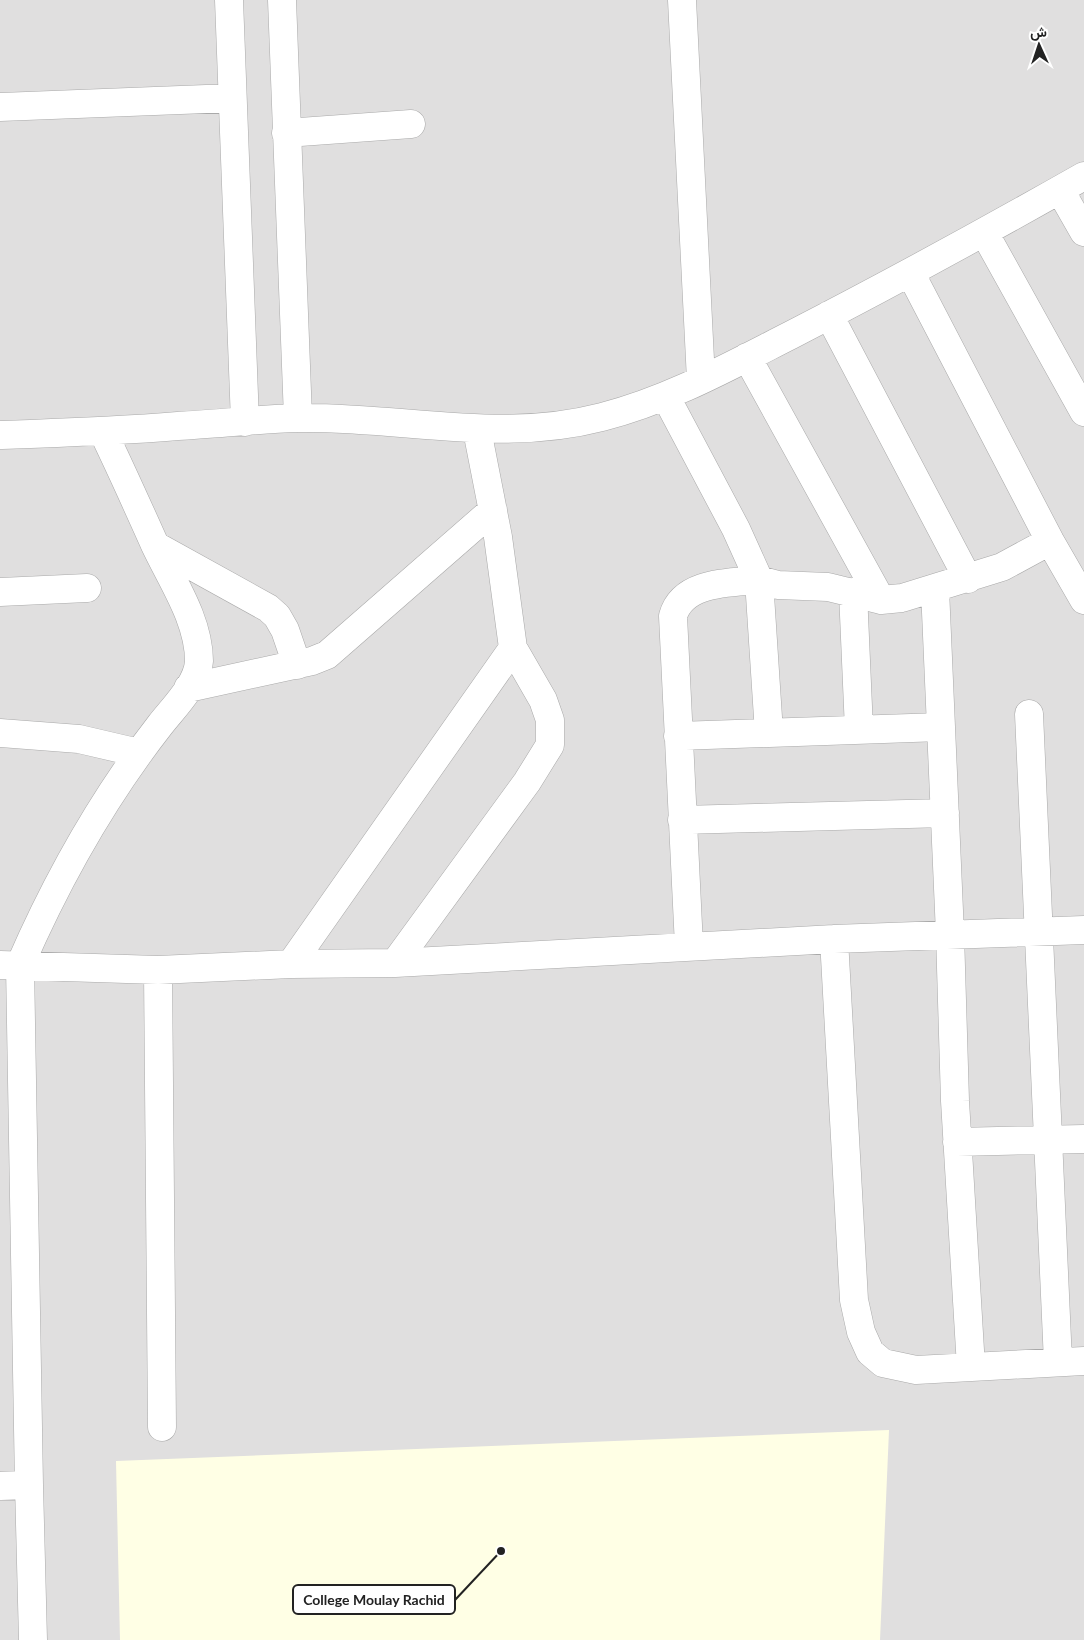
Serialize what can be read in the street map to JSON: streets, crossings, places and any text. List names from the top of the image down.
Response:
{
  "places": ["College Moulay Rachid"],
  "north": "top"
}
